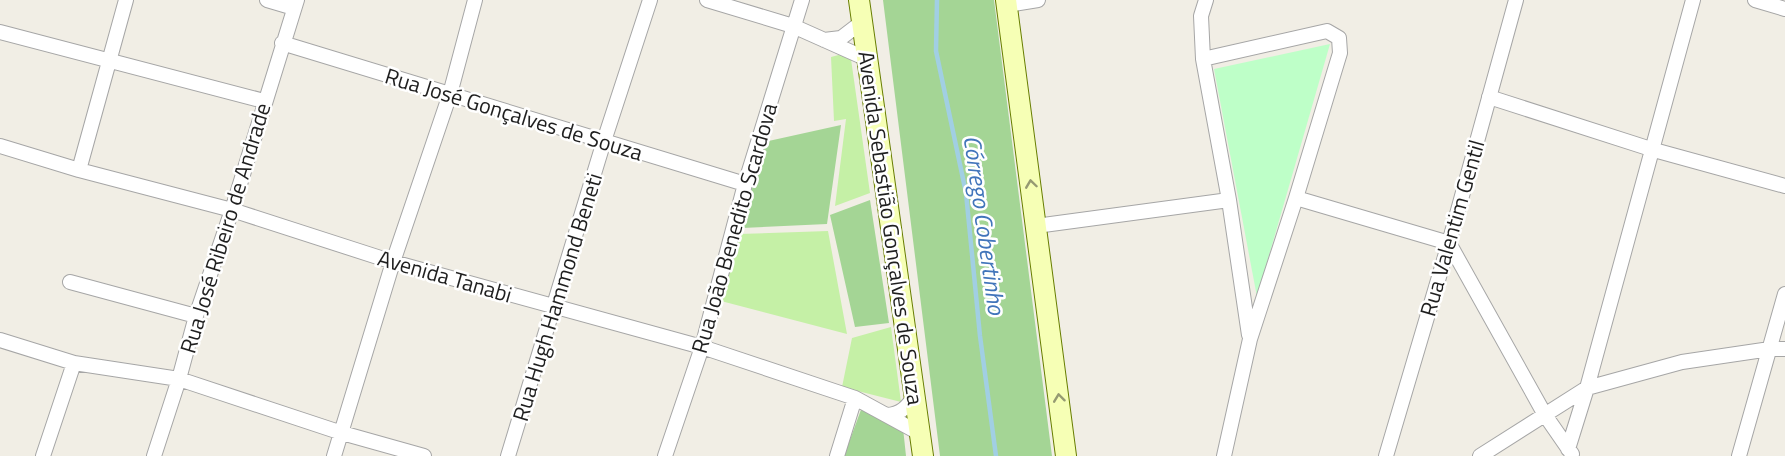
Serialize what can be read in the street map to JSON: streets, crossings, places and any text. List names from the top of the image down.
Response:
{
  "streets": {
    "main road": ["Avenida Sebastião Gonçalves de Souza"],
    "street": [
      "Rua José Gonçalves de Souza",
      "Rua José Ribeiro de Andrade",
      "Rua João Benedito Scardova",
      "Rua Valentim Gentil",
      "Avenida Tanabi",
      "Rua Hugh Hammond Beneti"
    ]
  },
  "crossings": [
    ["Rua José Gonçalves de Souza", "Rua José Ribeiro de Andrade"],
    ["Rua José Gonçalves de Souza", "Rua João Benedito Scardova"],
    ["Rua José Gonçalves de Souza", "Rua Hugh Hammond Beneti"],
    ["Rua José Ribeiro de Andrade", "Avenida Tanabi"],
    ["Rua João Benedito Scardova", "Avenida Tanabi"],
    ["Avenida Sebastião Gonçalves de Souza", "Avenida Tanabi"],
    ["Avenida Tanabi", "Rua Hugh Hammond Beneti"]
  ],
  "water": ["Córrego Cobertinho"]
}
